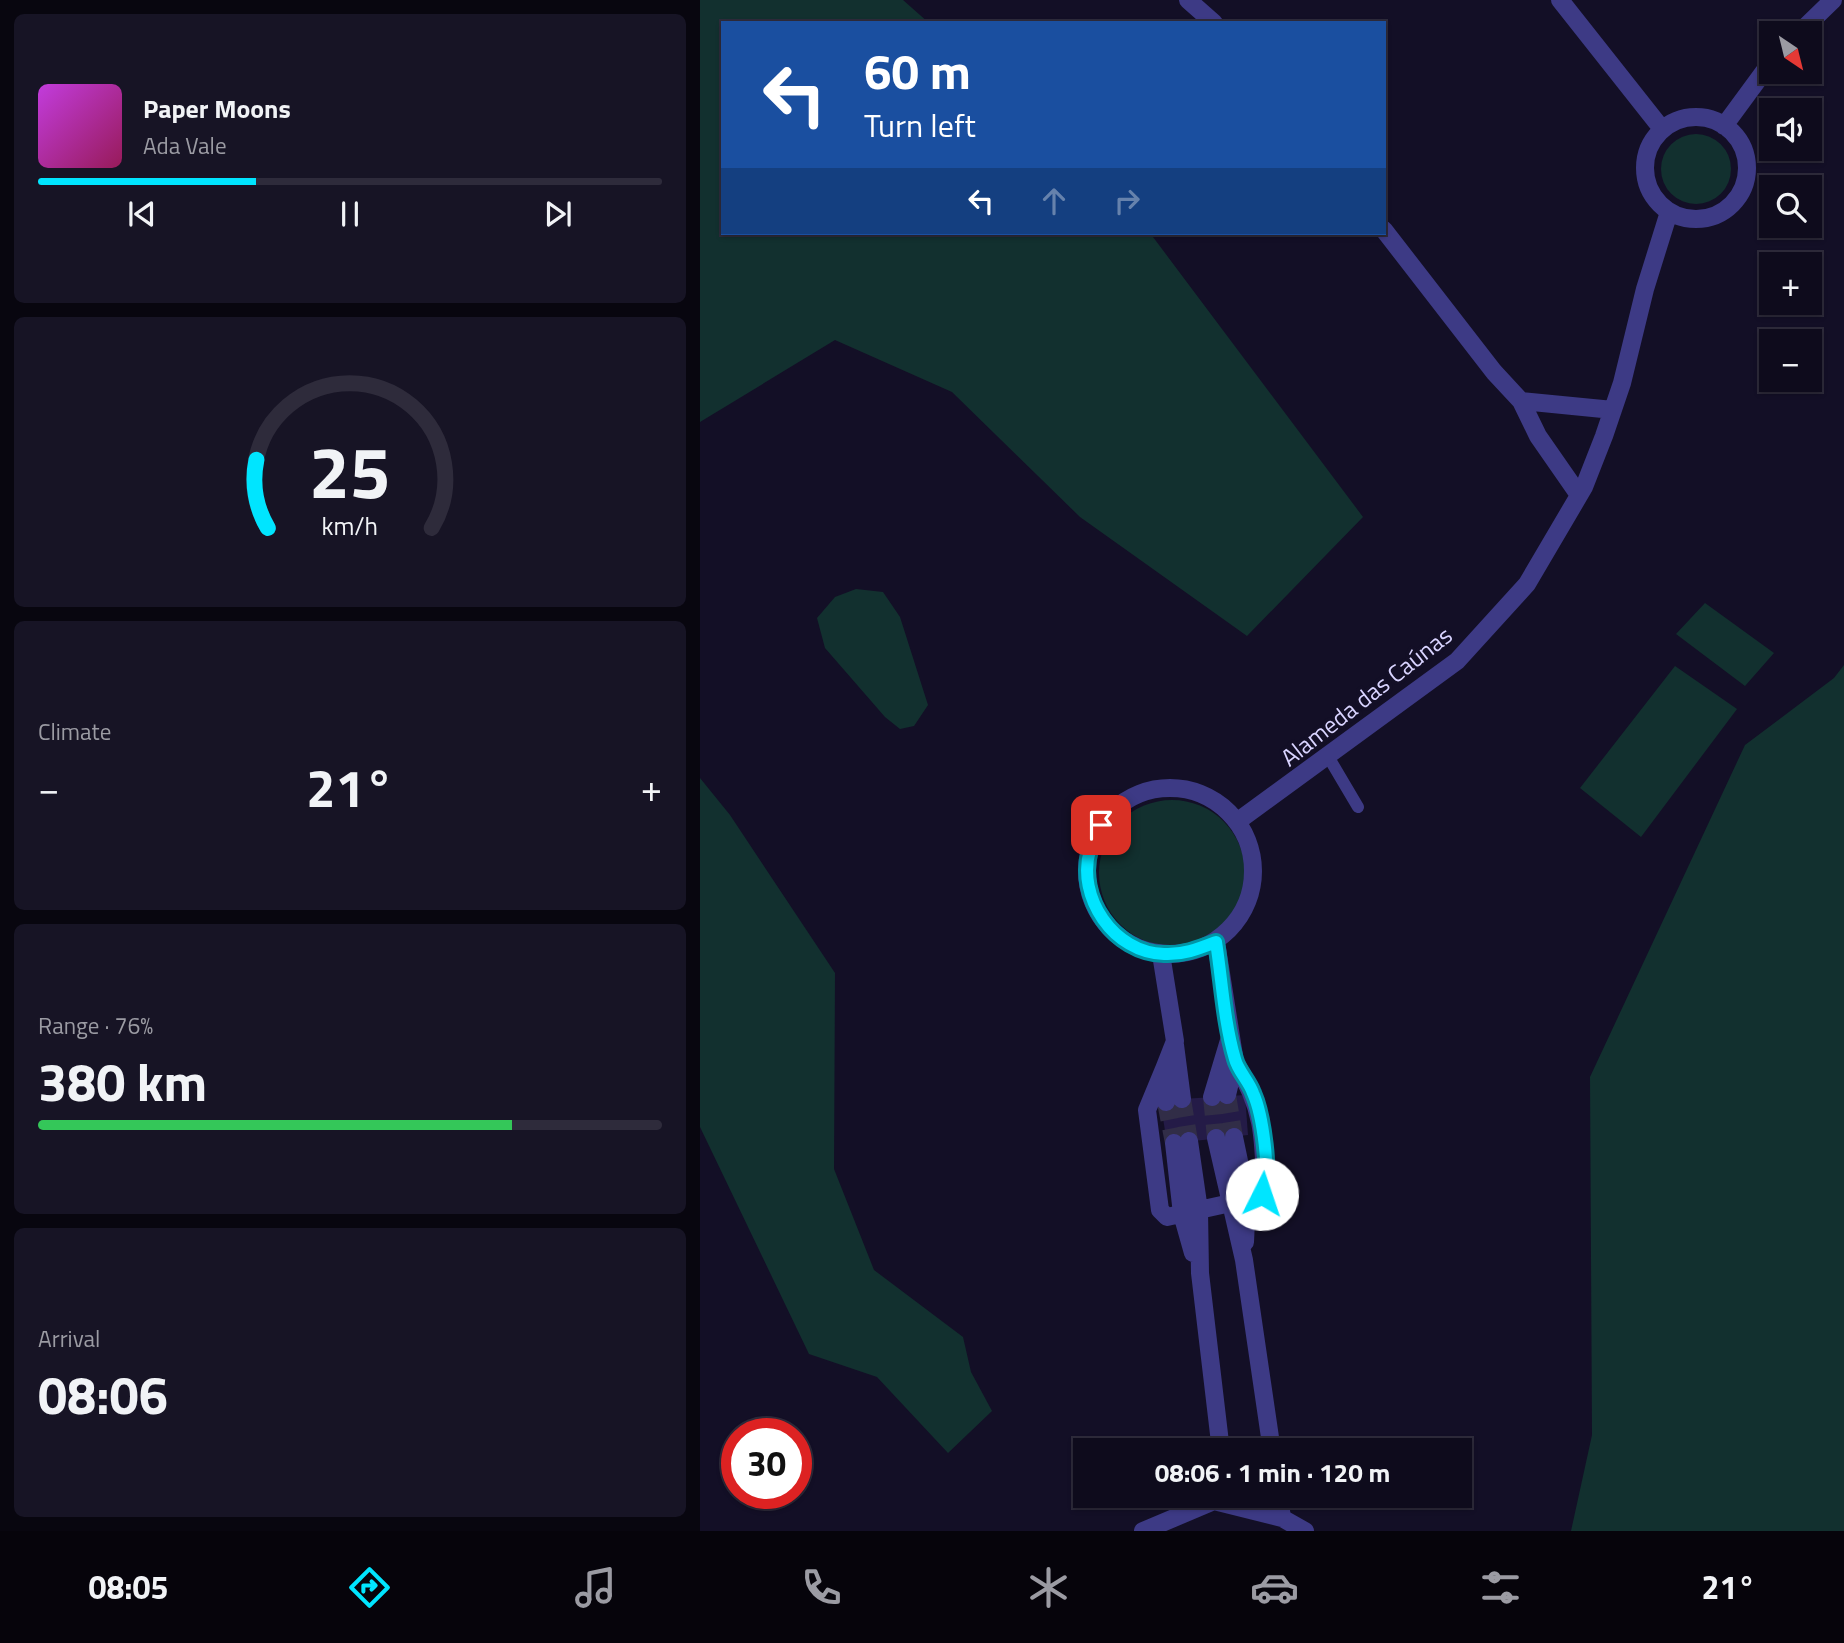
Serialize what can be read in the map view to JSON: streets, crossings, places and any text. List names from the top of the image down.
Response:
{
  "streets": {
    "street": ["Alameda das Caúnas"]
  },
  "north": "bottom right",
  "page": {
    "map_buttons": ["+", "−"],
    "turn": ["60 m", "Turn left"],
    "song": ["Paper Moons", "Ada Vale"],
    "tile": [
      "Climate",
      ["Range · 76%", "380 km"],
      ["Arrival", "08:06"]
    ],
    "heat": ["−", "21°", "+"],
    "limit": "30",
    "trip": "08:06 · 1 min · 120 m",
    "tabs": ["08:05", "21°"],
    "gauge": ["25", "km/h"]
  }
}
